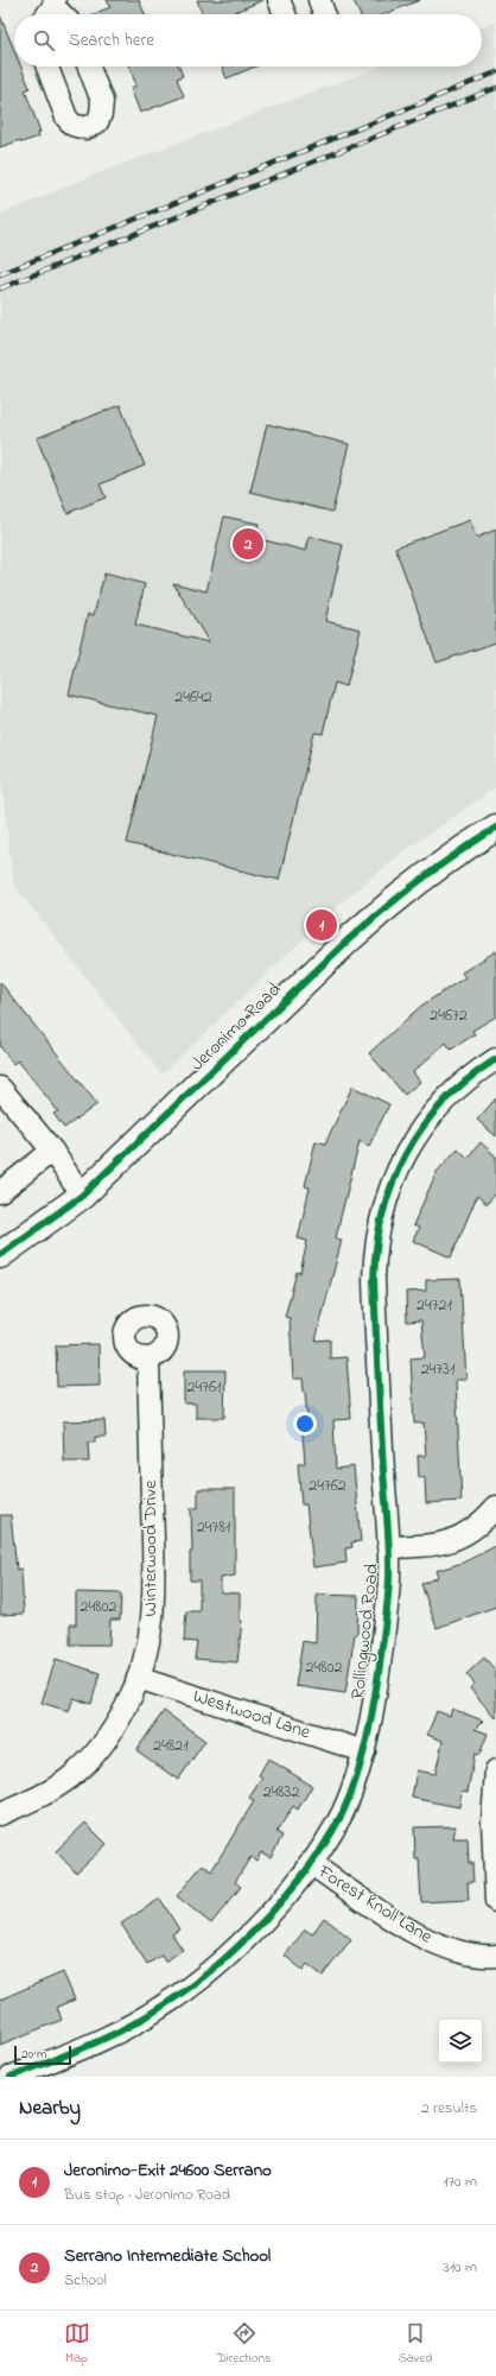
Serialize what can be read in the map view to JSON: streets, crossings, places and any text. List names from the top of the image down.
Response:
{
  "streets": {
    "main road": ["Jeronimo Road"],
    "street": [
      "Winterwood Drive",
      "Rollingwood Road",
      "Westwood Lane",
      "Forest Knoll Lane"
    ]
  },
  "crossings": [
    ["Winterwood Drive", "Westwood Lane"],
    ["Rollingwood Road", "Westwood Lane"],
    ["Rollingwood Road", "Forest Knoll Lane"]
  ],
  "house_numbers": [
    "24642",
    "24672",
    "24721",
    "24731",
    "24761",
    "24762",
    "24781",
    "24802",
    "24802",
    "24821",
    "24832"
  ],
  "scale_bar": "20 m",
  "page": {
    "search": "Search here",
    "pins": ["2", "1"],
    "scale": "20 m",
    "heading": ["Nearby", "2 results"],
    "list": [
      {
        "mark": "1",
        "name": "Jeronimo-Exit 24600 Serrano",
        "note": "Bus stop · Jeronimo Road",
        "value": "170 m"
      },
      {
        "mark": "2",
        "name": "Serrano Intermediate School",
        "note": "School",
        "value": "310 m"
      }
    ],
    "nav": ["Map", "Directions", "Saved"]
  }
}
